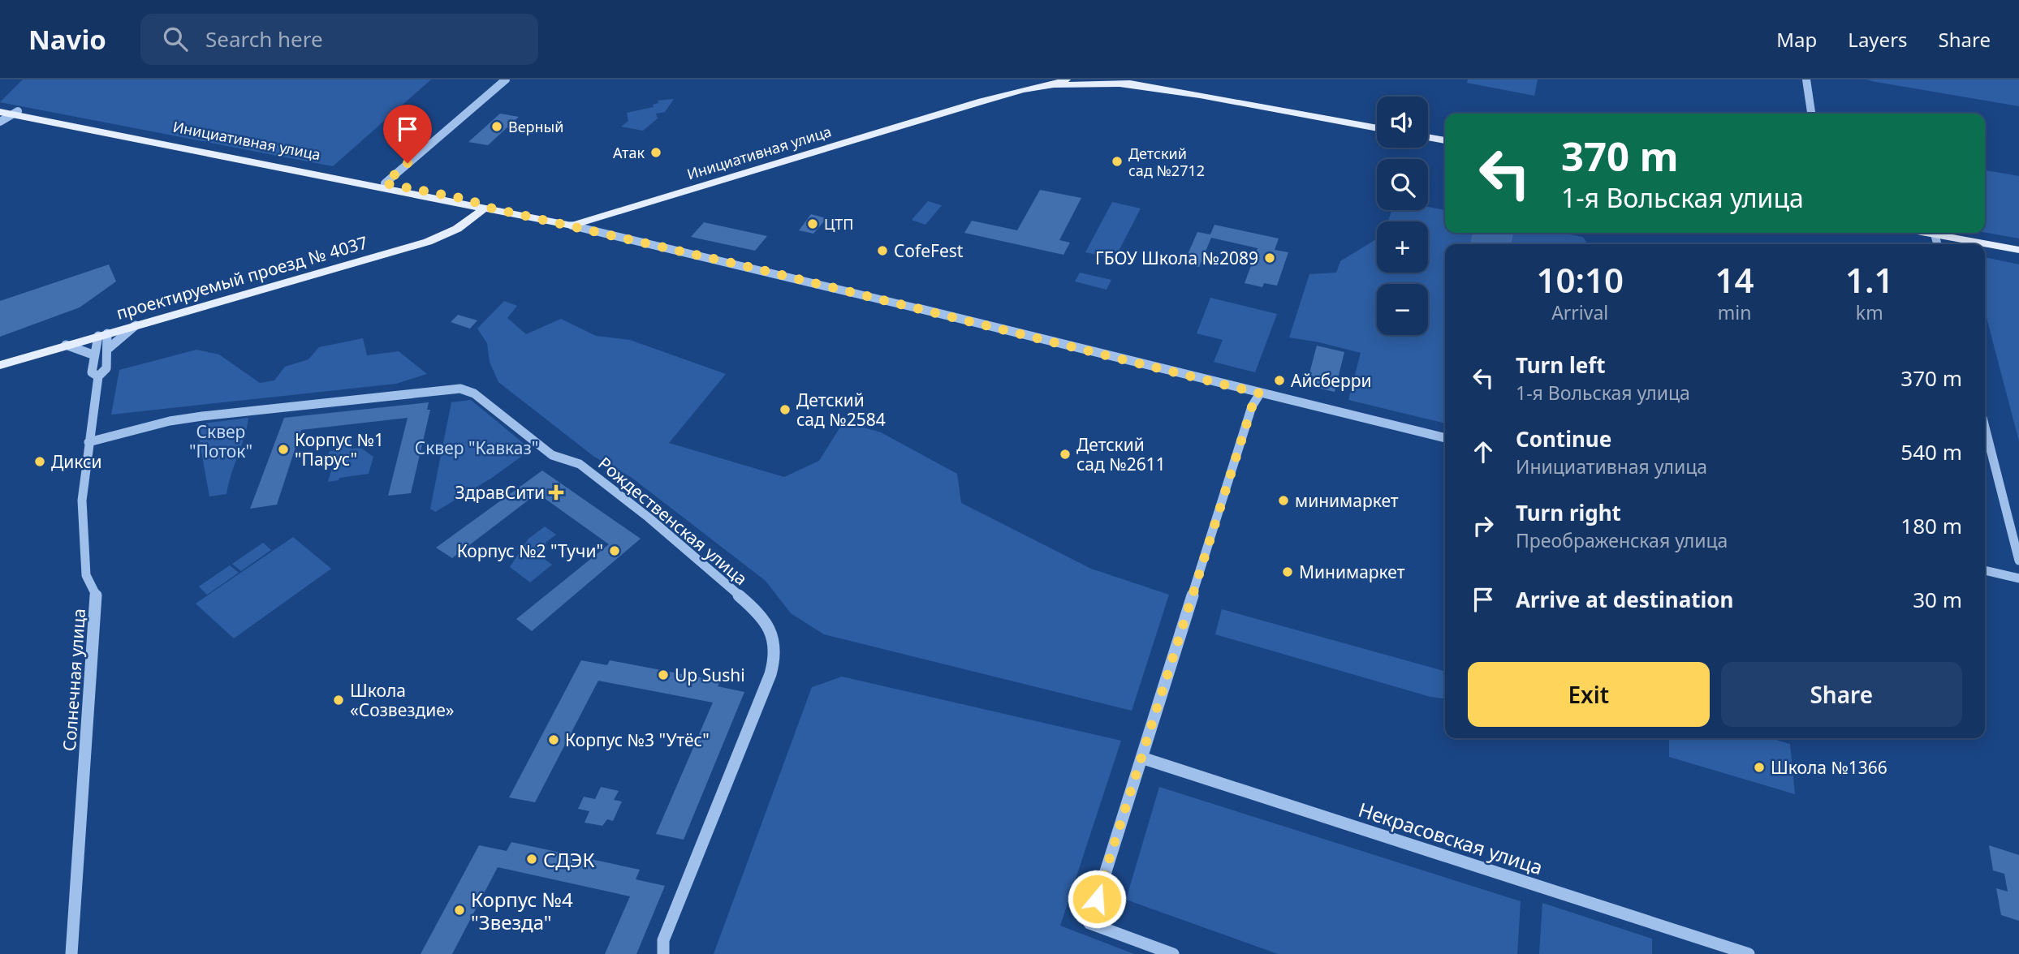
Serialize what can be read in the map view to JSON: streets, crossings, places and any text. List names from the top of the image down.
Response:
{
  "streets": {
    "main road": ["Инициативная улица", "проектируемый проезд № 4037"],
    "street": ["Рождественская улица", "Солнечная улица", "Некрасовская улица"]
  },
  "crossings": [
    ["Инициативная улица", "проектируемый проезд № 4037"],
    ["Рождественская улица", "Солнечная улица"]
  ],
  "parks": ["Сквер \"Поток\"", "Сквер \"Кавказ\""],
  "places": {
    "other": [
      "Верный",
      "Атак",
      "Детский сад №2712",
      "ЦТП",
      "CofeFest",
      "ГБОУ Школа №2089",
      "Айсберри",
      "Детский сад №2584",
      "Корпус №1 \"Парус\"",
      "Детский сад №2611",
      "Дикси",
      "минимаркет",
      "Корпус №2 \"Тучи\"",
      "Минимаркет",
      "Up Sushi",
      "Школа «Созвездие»",
      "Корпус №3 \"Утёс\"",
      "Школа №1366",
      "СДЭК",
      "Корпус №4 \"Звезда\""
    ],
    "health": ["ЗдравСити"]
  },
  "page": {
    "header": "Navio",
    "search": "Search here",
    "nav": ["Map", "Layers", "Share"],
    "map_buttons": ["+", "−"],
    "turn": ["370 m", "1-я Вольская улица"],
    "eta": [
      "10:10",
      "Arrival",
      "14",
      "min",
      "1.1",
      "km"
    ],
    "list": [
      {
        "name": "Turn left",
        "note": "1-я Вольская улица",
        "value": "370 m"
      },
      {
        "name": "Continue",
        "note": "Инициативная улица",
        "value": "540 m"
      },
      {
        "name": "Turn right",
        "note": "Преображенская улица",
        "value": "180 m"
      },
      {
        "name": "Arrive at destination",
        "value": "30 m"
      }
    ],
    "buttons": ["Exit", "Share"]
  }
}
